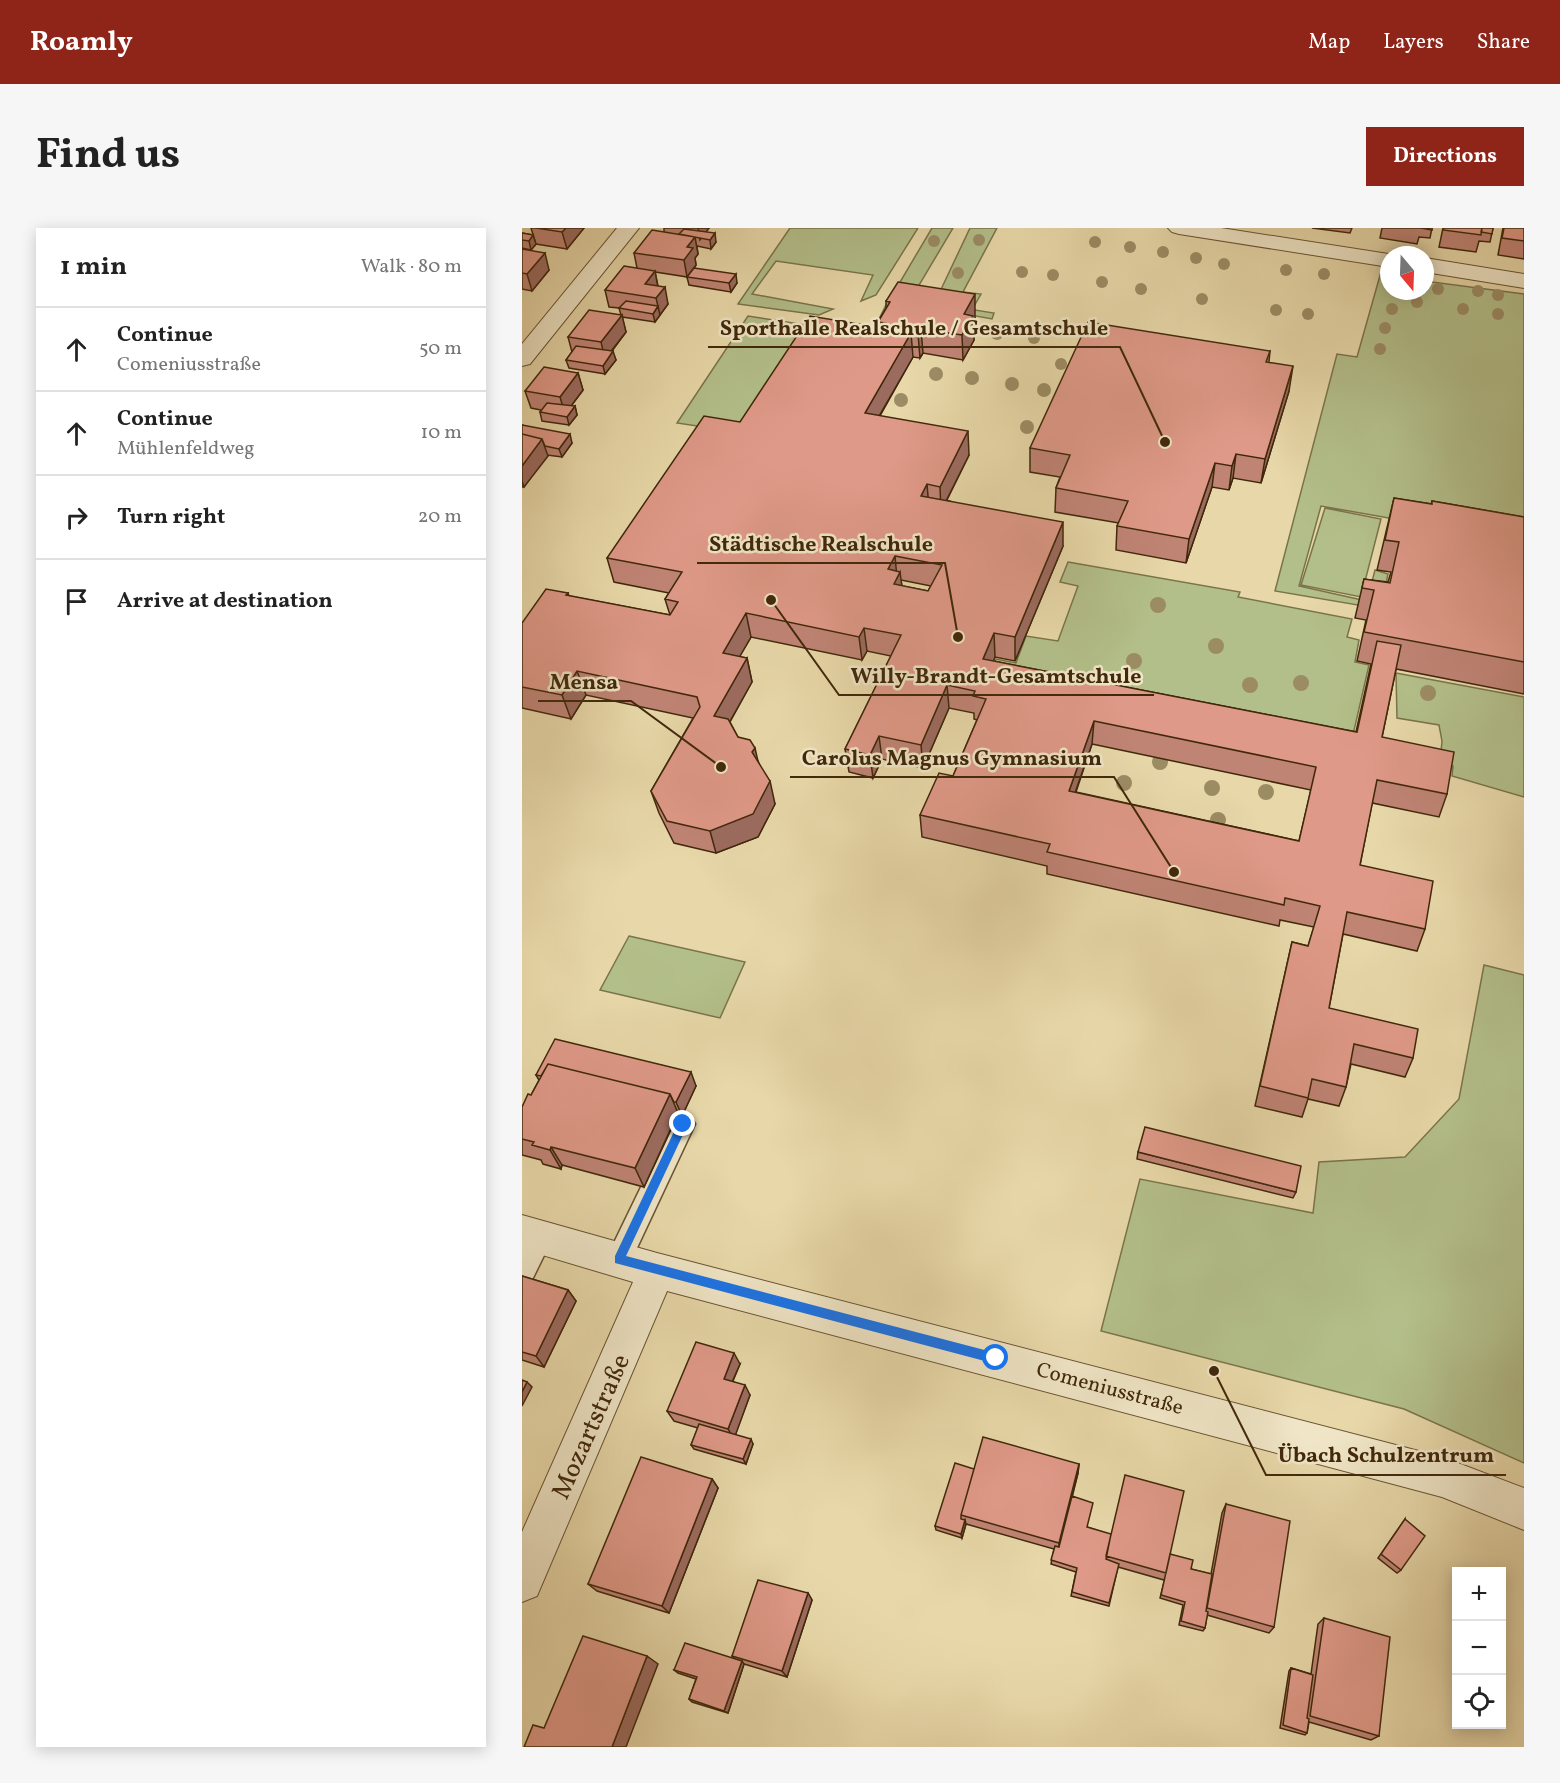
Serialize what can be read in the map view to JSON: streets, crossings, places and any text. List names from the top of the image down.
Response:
{
  "streets": {
    "street": ["Comeniusstraße", "Mozartstraße"]
  },
  "crossings": [
    ["Comeniusstraße", "Mozartstraße"]
  ],
  "places": [
    "Sporthalle Realschule / Gesamtschule",
    "Willy-Brandt-Gesamtschule",
    "Städtische Realschule",
    "Mensa",
    "Carolus Magnus Gymnasium",
    "Übach Schulzentrum"
  ],
  "north": "bottom",
  "page": {
    "header": "Roamly",
    "nav": ["Map", "Layers", "Share"],
    "title": "Find us",
    "buttons": "Directions",
    "heading": ["1 min", "Walk · 80 m"],
    "list": [
      ["Continue", "Comeniusstraße", "50 m"],
      ["Continue", "Mühlenfeldweg", "10 m"],
      ["Turn right", "20 m"],
      "Arrive at destination"
    ],
    "map_buttons": ["+", "−"]
  }
}
